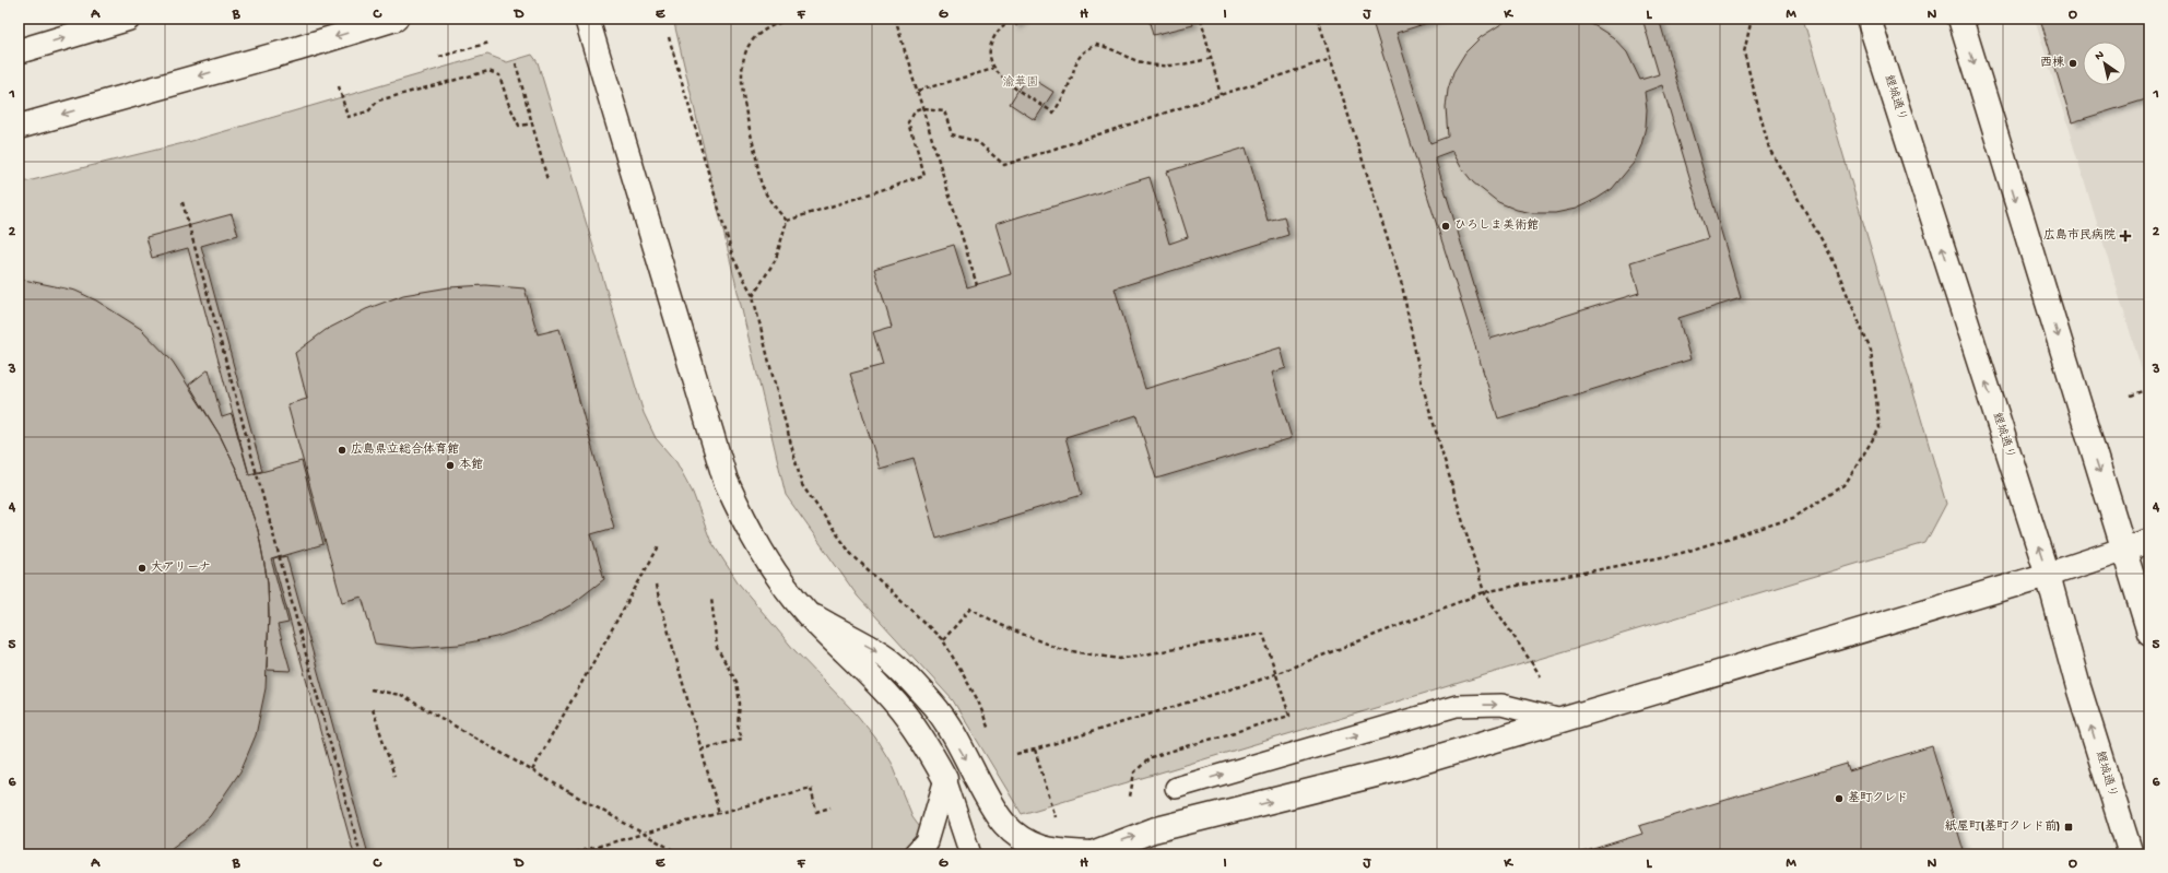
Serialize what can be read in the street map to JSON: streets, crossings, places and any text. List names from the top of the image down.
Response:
{
  "streets": {
    "main road": ["鯉城通り"]
  },
  "parks": ["渝華園"],
  "places": {
    "other": [
      "西棟",
      "ひろしま美術館",
      "広島県立総合体育館",
      "本館",
      "大アリーナ",
      "基町クレド"
    ],
    "health": ["広島市民病院"],
    "transit": ["紙屋町(基町クレド前)"]
  },
  "north": "top left",
  "grid": {
    "columns": [
      "A",
      "B",
      "C",
      "D",
      "E",
      "F",
      "G",
      "H",
      "I",
      "J",
      "K",
      "L",
      "M",
      "N",
      "O"
    ],
    "rows": [
      "1",
      "2",
      "3",
      "4",
      "5",
      "6"
    ]
  }
}
